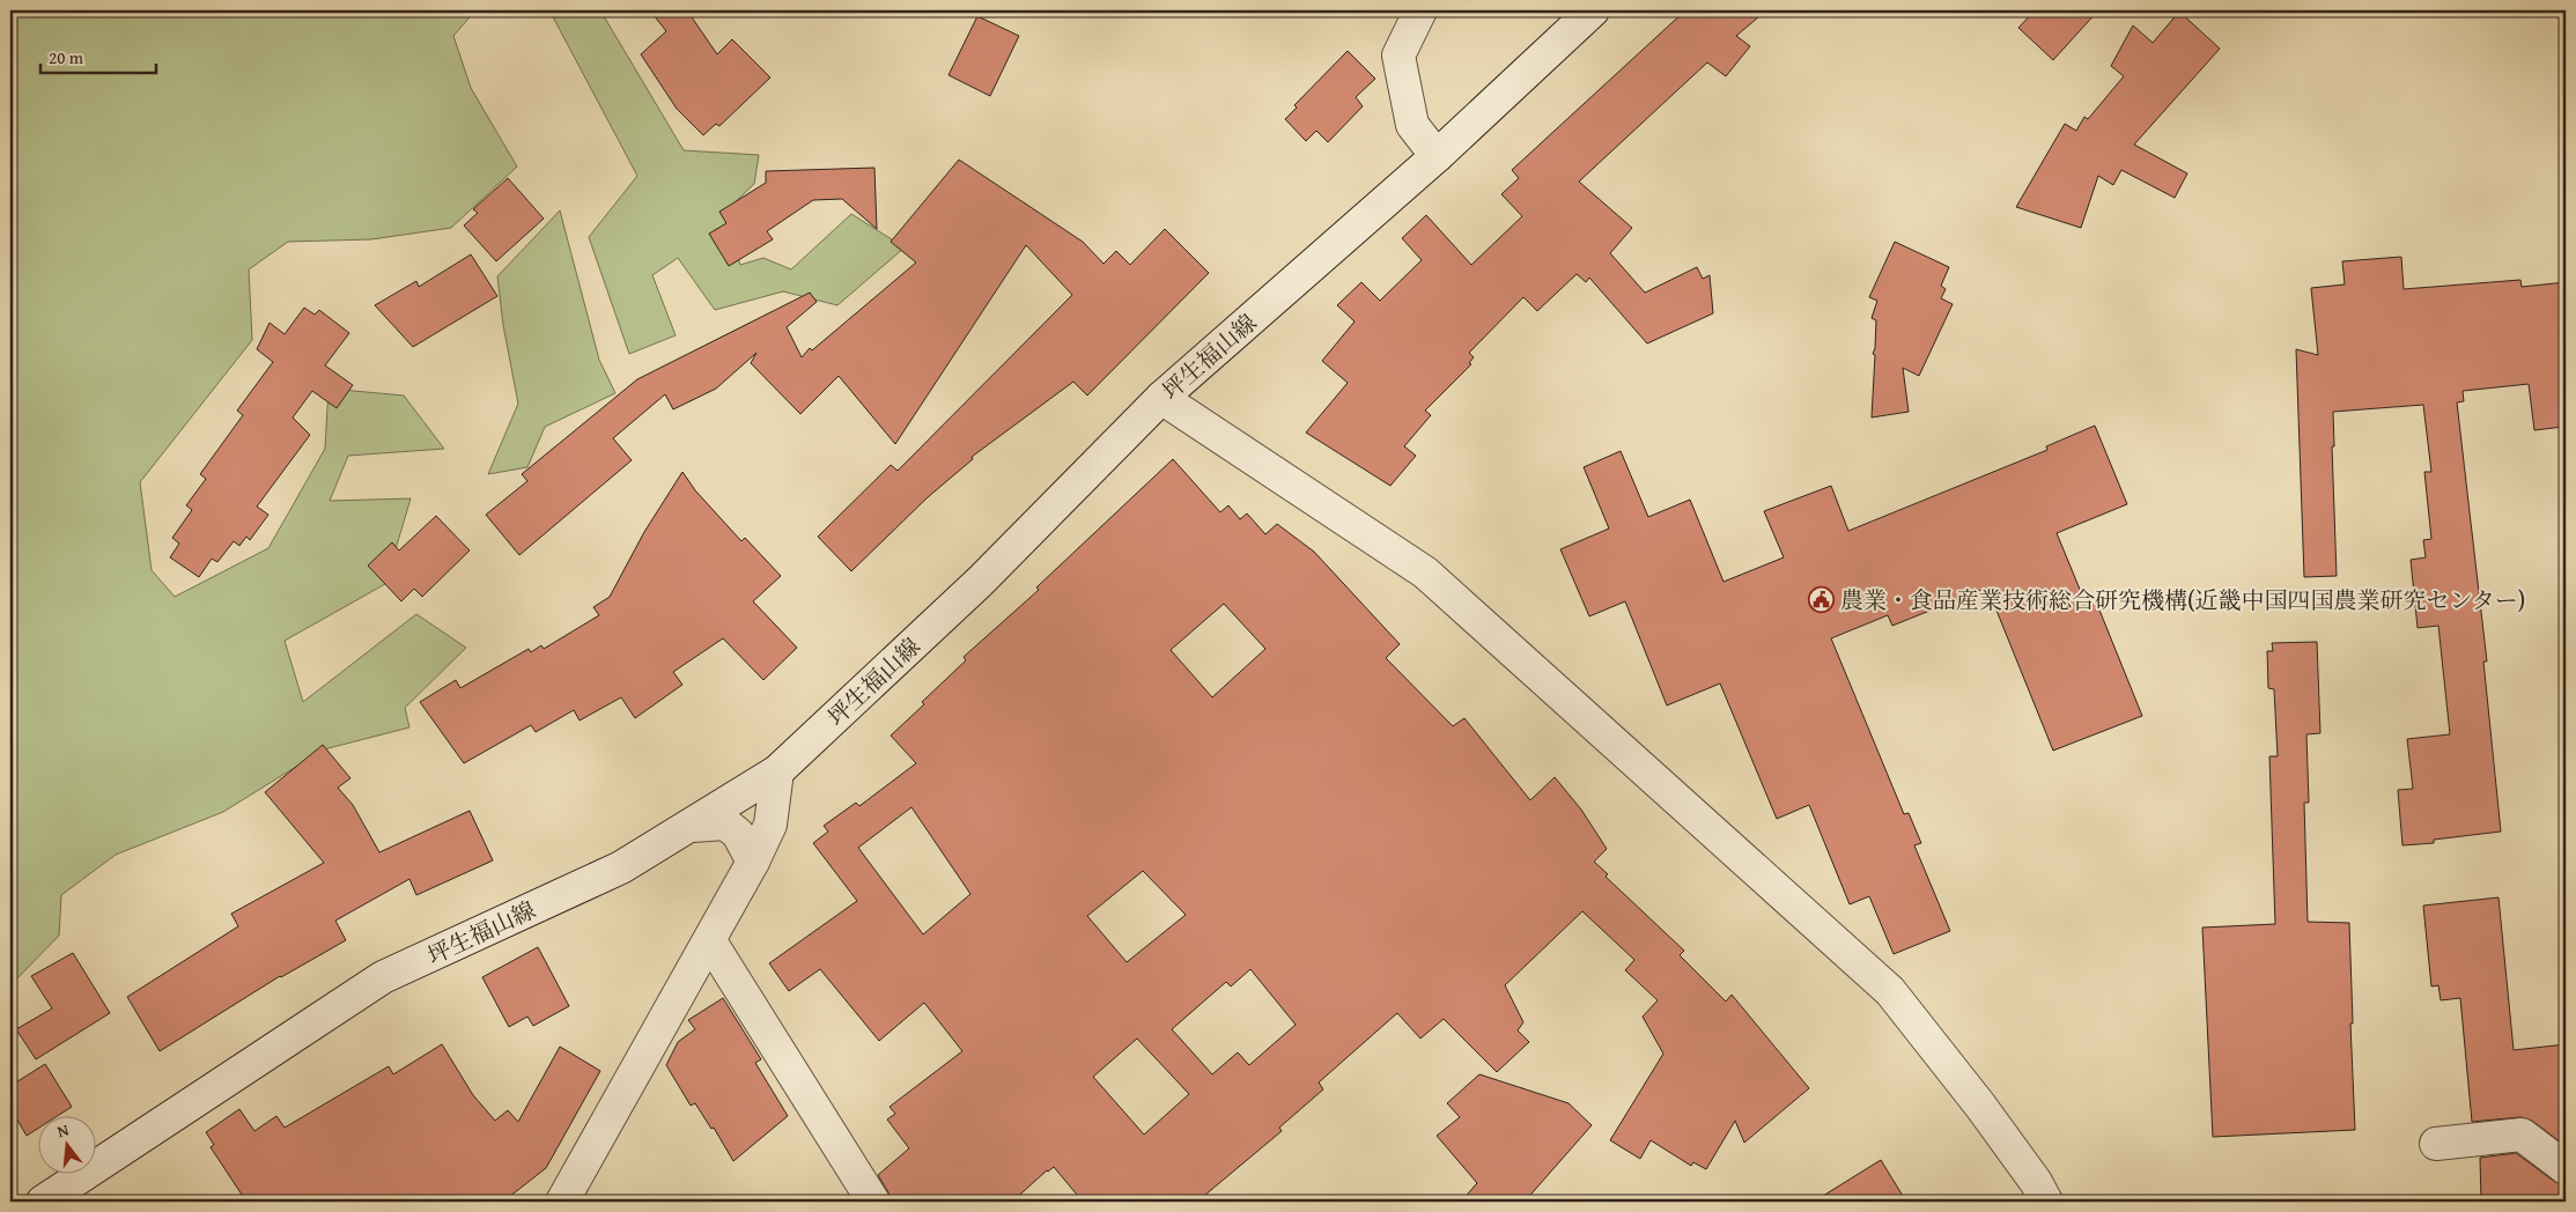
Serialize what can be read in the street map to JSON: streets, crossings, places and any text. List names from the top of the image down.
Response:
{
  "streets": {
    "street": ["坪生福山線"]
  },
  "places": {
    "public building": ["農業・食品産業技術総合研究機構(近畿中国四国農業研究センター)"]
  },
  "scale_bar": "20 m",
  "north": "top"
}
